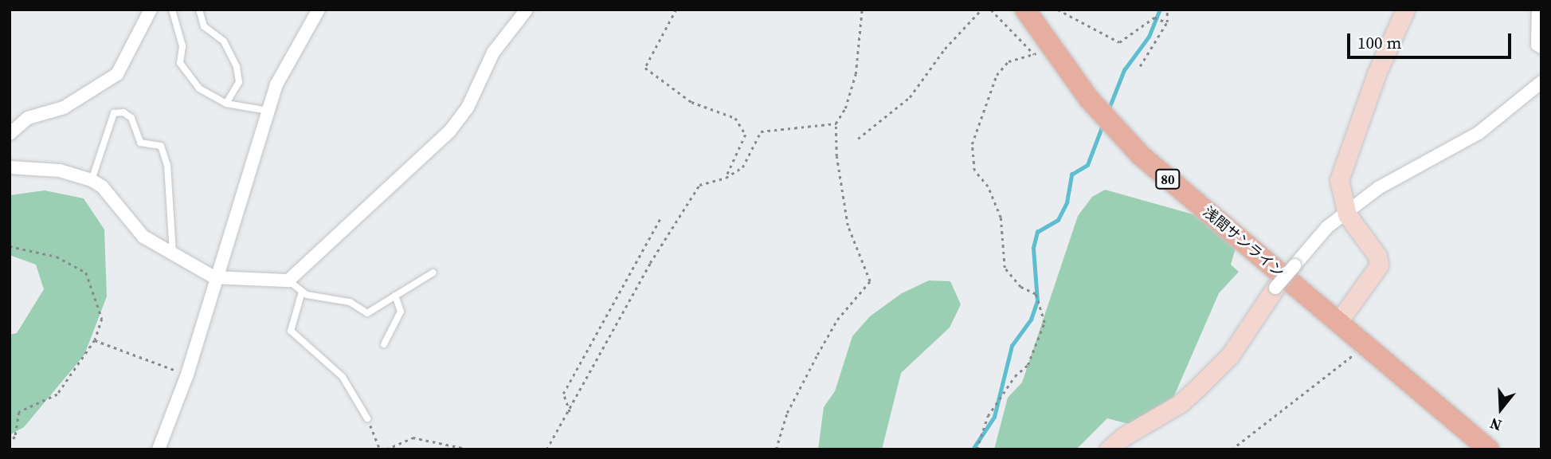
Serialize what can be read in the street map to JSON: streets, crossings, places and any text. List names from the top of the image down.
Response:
{
  "streets": {
    "main road": ["80", "浅間サンライン"]
  },
  "scale_bar": "100 m",
  "north": "bottom"
}
